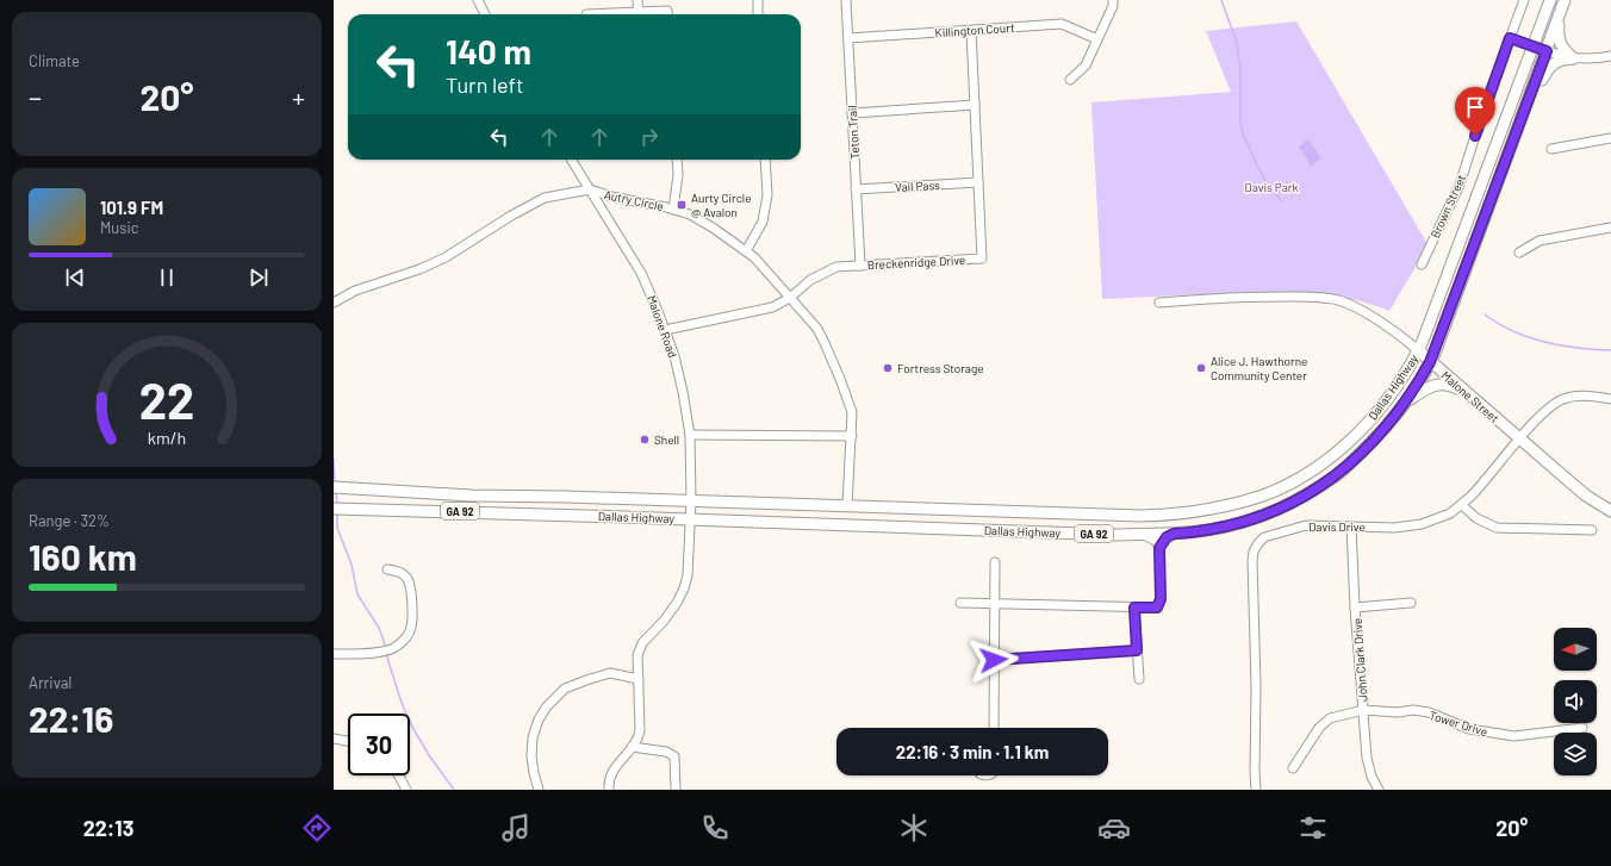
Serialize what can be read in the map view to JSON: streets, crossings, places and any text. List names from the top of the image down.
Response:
{
  "streets": {
    "main road": ["Dallas Highway", "Malone Street", "GA 92"],
    "street": [
      "Killington Court",
      "Teton Trail",
      "Vail Pass",
      "Autry Circle",
      "Brown Street",
      "Breckenridge Drive",
      "Malone Road",
      "Davis Drive",
      "John Clark Drive",
      "Tower Drive"
    ]
  },
  "crossings": [
    ["Killington Court", "Teton Trail"],
    ["Killington Court", "Breckenridge Drive"],
    ["Teton Trail", "Vail Pass"],
    ["Teton Trail", "Breckenridge Drive"],
    ["Vail Pass", "Breckenridge Drive"],
    ["Autry Circle", "Breckenridge Drive"],
    ["Autry Circle", "Malone Road"],
    ["Autry Circle", "Dallas Highway"],
    ["Breckenridge Drive", "Malone Road"],
    ["Malone Road", "Dallas Highway"],
    ["Dallas Highway", "Malone Street"],
    ["Malone Street", "Davis Drive"],
    ["Davis Drive", "John Clark Drive"],
    ["John Clark Drive", "Tower Drive"]
  ],
  "parks": ["Davis Park"],
  "places": {
    "transit": ["Aurty Circle @ Avalon"],
    "other": ["Fortress Storage", "Alice J. Hawthorne Community Center", "Shell"]
  },
  "north": "left",
  "page": {
    "tile": [
      "Climate",
      ["Range · 32%", "160 km"],
      ["Arrival", "22:16"]
    ],
    "turn": ["140 m", "Turn left"],
    "heat": ["−", "20°", "+"],
    "song": ["101.9 FM", "Music"],
    "limit": "30",
    "trip": "22:16 · 3 min · 1.1 km",
    "tabs": ["22:13", "20°"],
    "gauge": ["22", "km/h"]
  }
}
